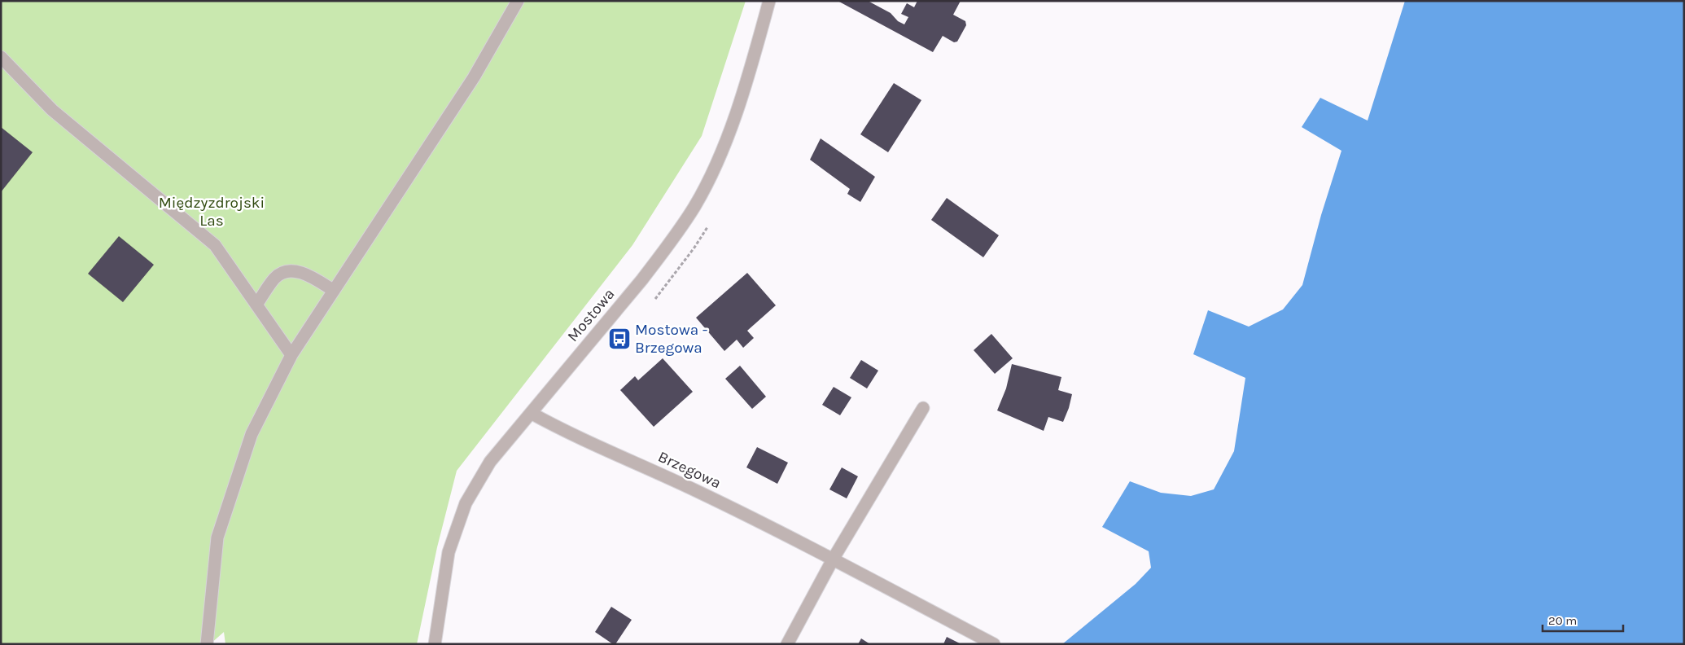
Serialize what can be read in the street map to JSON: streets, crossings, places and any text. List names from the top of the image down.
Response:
{
  "streets": {
    "street": ["Mostowa", "Brzegowa"]
  },
  "crossings": [
    ["Mostowa", "Brzegowa"]
  ],
  "parks": ["Międzyzdrojski Las"],
  "places": {
    "bus stop": ["Mostowa - Brzegowa"]
  },
  "scale_bar": "20 m"
}
